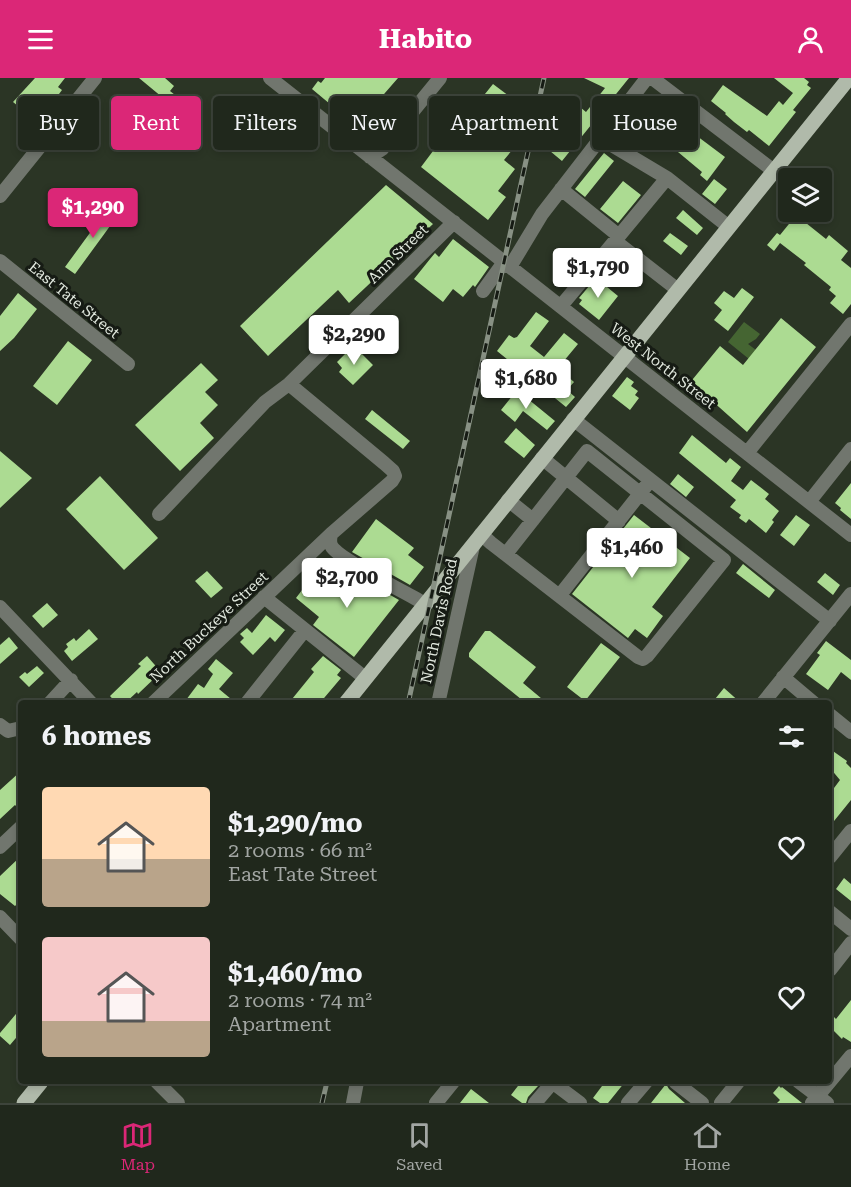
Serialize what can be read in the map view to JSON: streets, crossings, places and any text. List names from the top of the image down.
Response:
{
  "streets": {
    "street": [
      "Ann Street",
      "East Tate Street",
      "West North Street",
      "North Davis Road",
      "North Buckeye Street"
    ]
  },
  "crossings": [
    ["Ann Street", "West North Street"],
    ["Ann Street", "North Buckeye Street"]
  ],
  "page": {
    "header": "Habito",
    "chip": [
      "Buy",
      "Rent",
      "Filters",
      "New",
      "Apartment",
      "House"
    ],
    "price": [
      "$1,290",
      "$1,790",
      "$2,290",
      "$1,680",
      "$1,460",
      "$2,700"
    ],
    "heading": "6 homes",
    "list": [
      {
        "name": "$1,290/mo",
        "note": "2 rooms · 66 m² · East Tate Street"
      },
      {
        "name": "$1,460/mo",
        "note": "2 rooms · 74 m² · Apartment"
      }
    ],
    "tabs": ["Map", "Saved", "Home"]
  }
}
